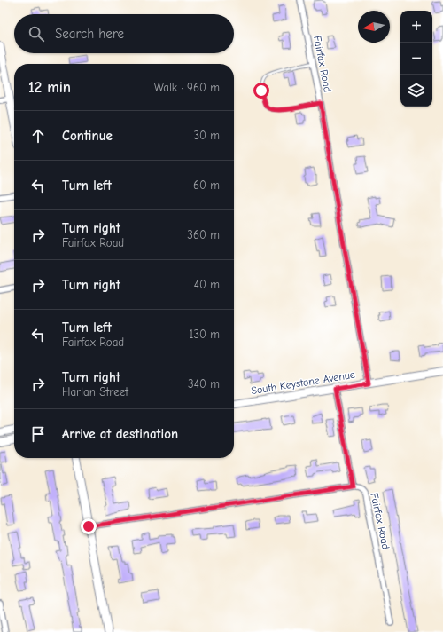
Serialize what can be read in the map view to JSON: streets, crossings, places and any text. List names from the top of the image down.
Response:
{
  "streets": {
    "main road": ["South Keystone Avenue"],
    "street": ["Fairfax Road"]
  },
  "crossings": [
    ["Fairfax Road", "South Keystone Avenue"]
  ],
  "north": "left",
  "page": {
    "map_buttons": ["+", "−"],
    "search": "Search here",
    "heading": ["12 min", "Walk · 960 m"],
    "list": [
      ["Continue", "30 m"],
      ["Turn left", "60 m"],
      ["Turn right", "Fairfax Road", "360 m"],
      ["Turn right", "40 m"],
      ["Turn left", "Fairfax Road", "130 m"],
      ["Turn right", "Harlan Street", "340 m"],
      "Arrive at destination"
    ]
  }
}
